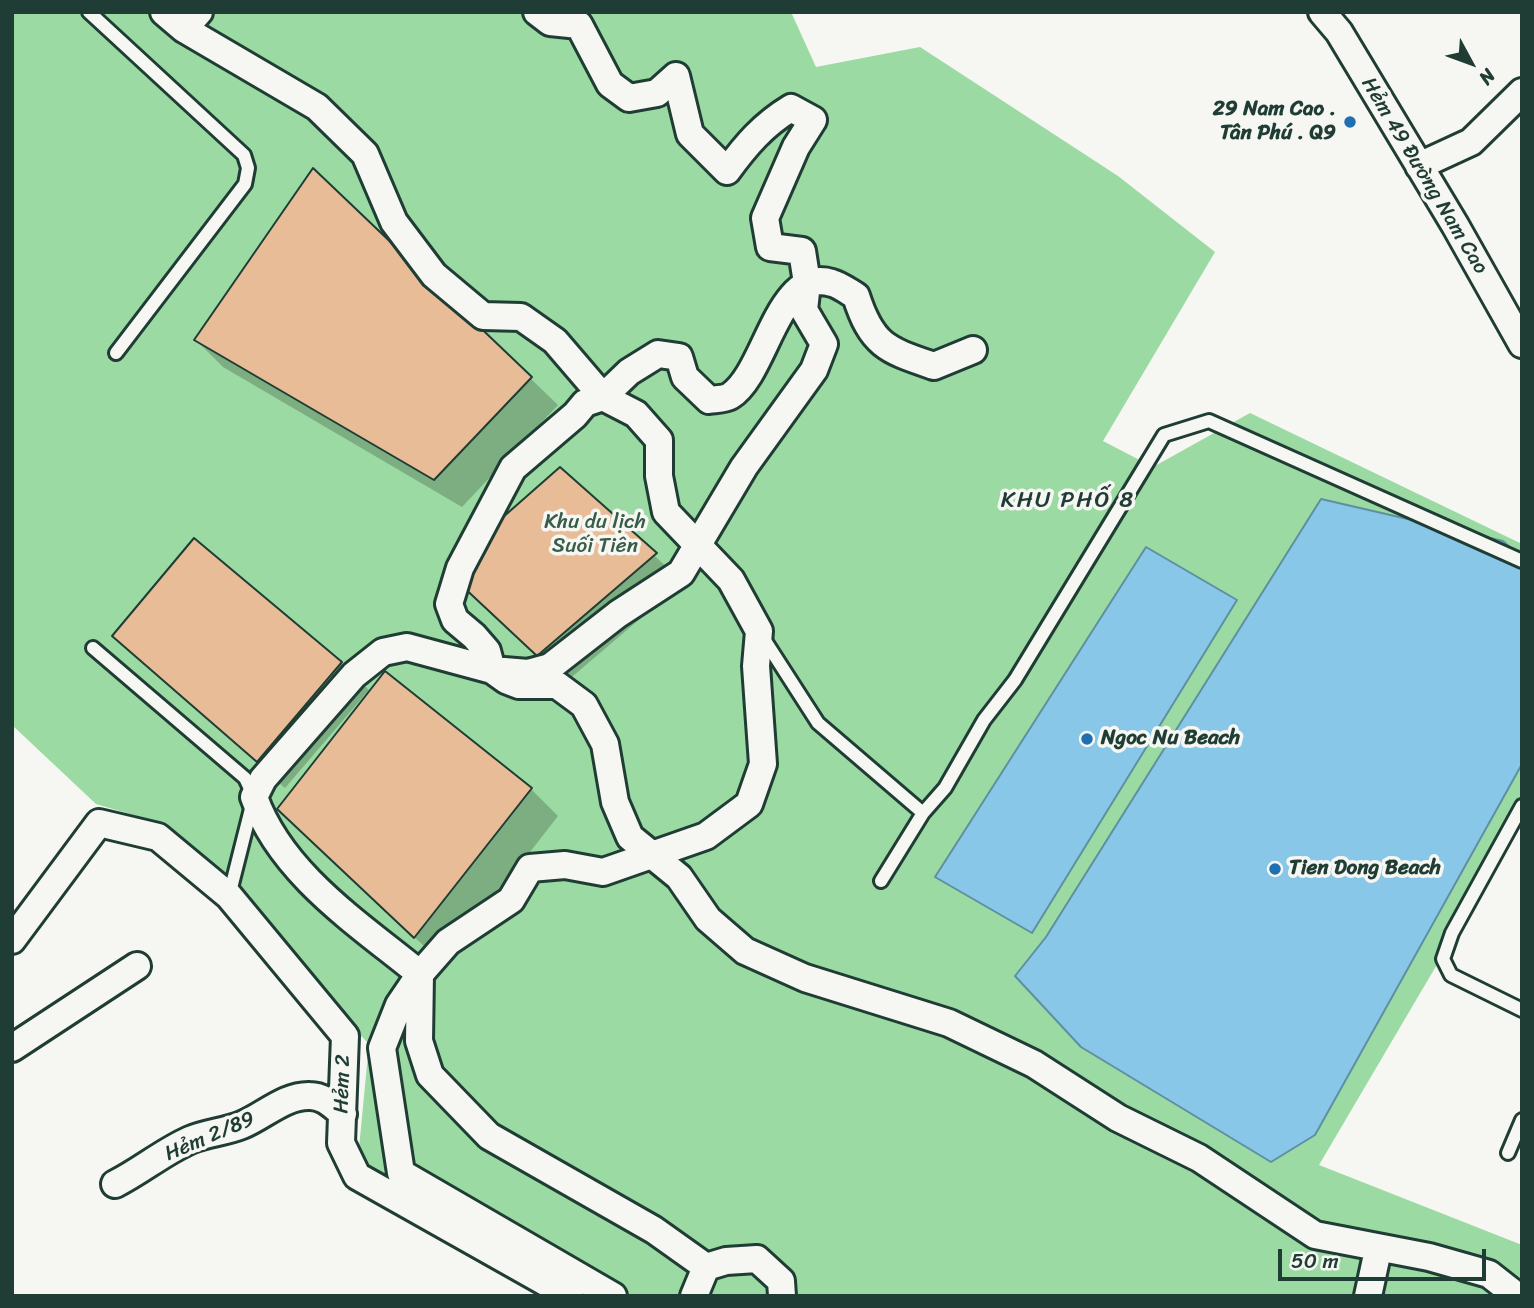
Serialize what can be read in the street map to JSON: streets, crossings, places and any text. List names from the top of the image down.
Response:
{
  "streets": {
    "street": ["Hẻm 49 Đường Nam Cao", "Hẻm 2", "Hẻm 2/89"]
  },
  "crossings": [
    ["Hẻm 2", "Hẻm 2/89"]
  ],
  "districts": ["KHU PHỐ 8"],
  "parks": ["Khu du lịch Suối Tiên"],
  "places": ["29 Nam Cao . Tân Phú . Q9", "Ngoc Nu Beach", "Tien Dong Beach"],
  "scale_bar": "50 m",
  "north": "bottom right"
}
